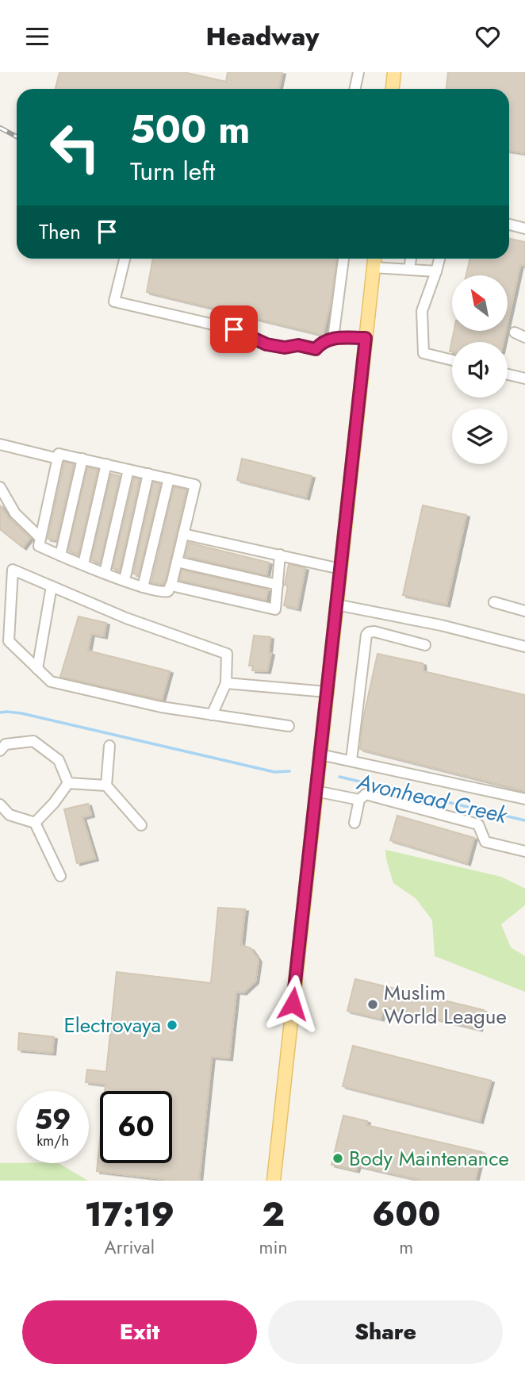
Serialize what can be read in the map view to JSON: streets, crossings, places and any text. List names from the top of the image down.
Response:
{
  "water": ["Avonhead Creek"],
  "places": ["Muslim World League", "Electrovaya", "Body Maintenance"],
  "north": "top left",
  "page": {
    "header": "Headway",
    "turn": ["500 m", "Turn left"],
    "then": "Then",
    "speed": "59 km/h",
    "limit": "60",
    "eta": [
      "17:19",
      "Arrival",
      "2",
      "min",
      "600",
      "m"
    ],
    "buttons": ["Exit", "Share"]
  }
}
